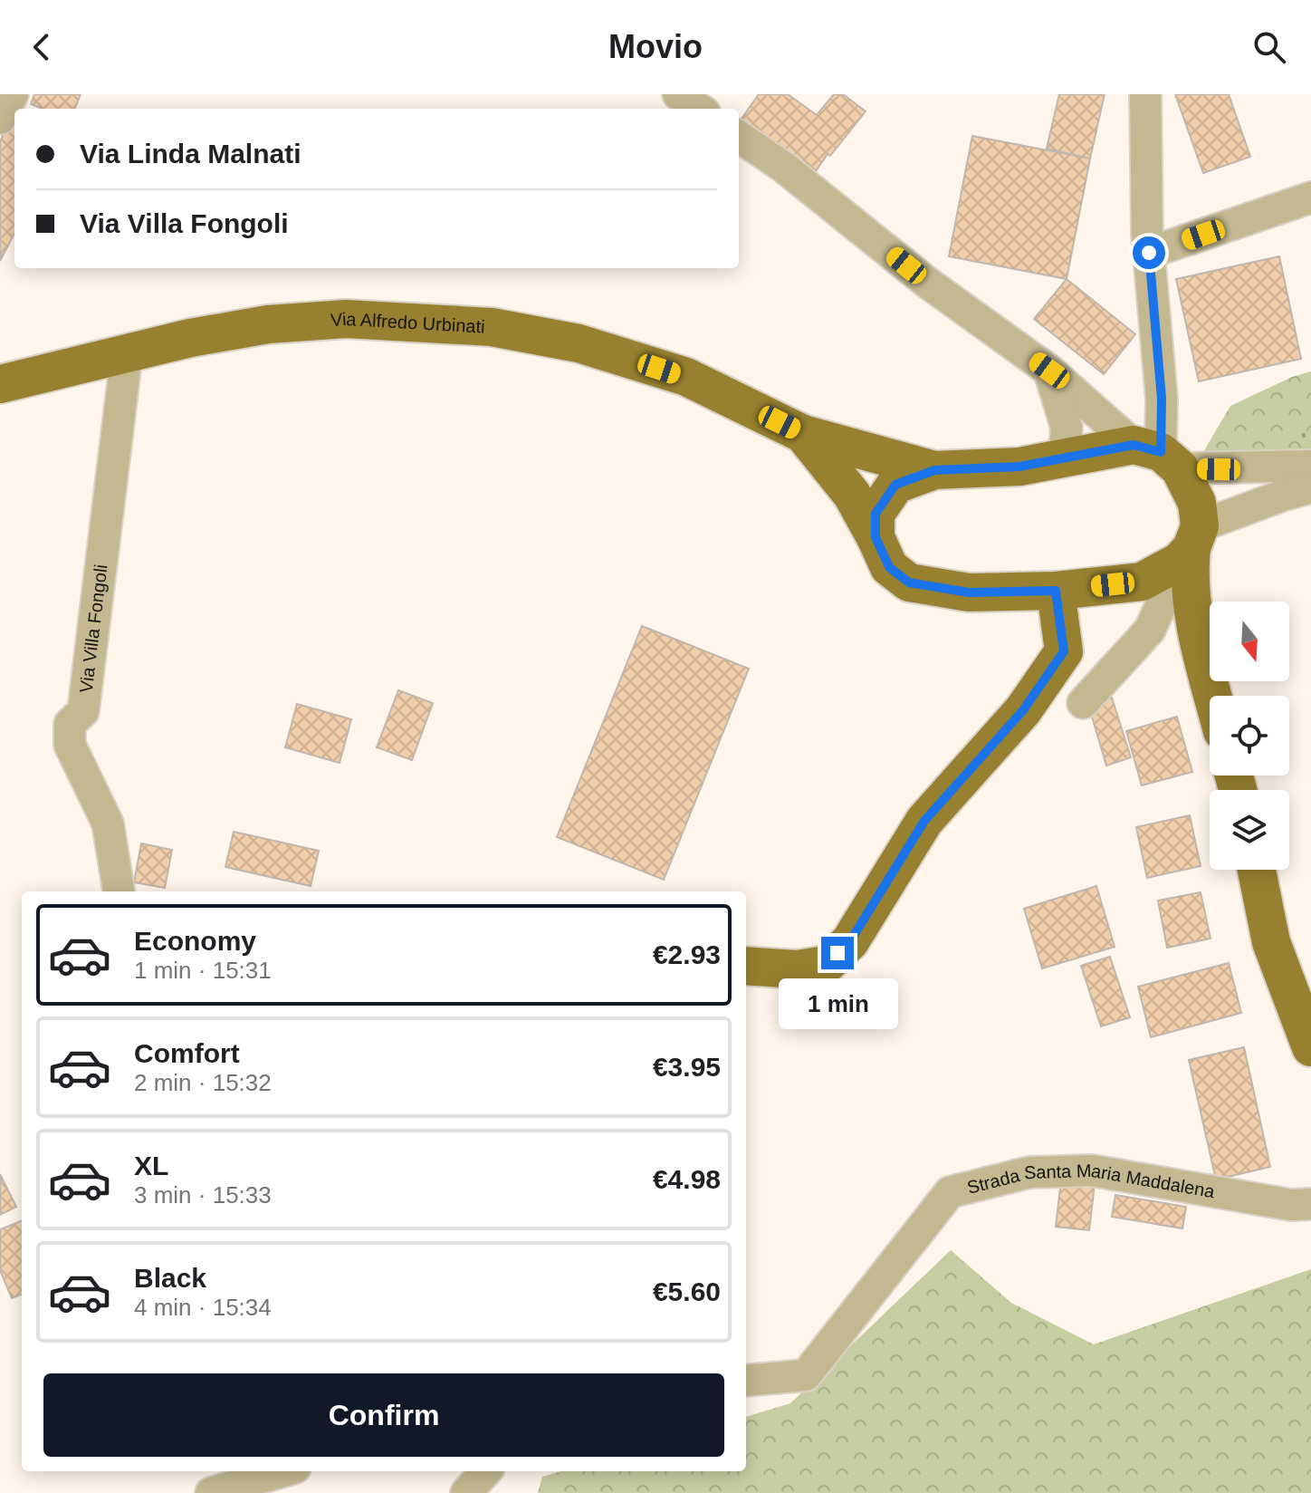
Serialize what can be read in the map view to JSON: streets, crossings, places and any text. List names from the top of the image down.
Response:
{
  "streets": {
    "main road": ["Via Alfredo Urbinati"],
    "street": ["Via Villa Fongoli", "Strada Santa Maria Maddalena"]
  },
  "crossings": [
    ["Via Alfredo Urbinati", "Via Villa Fongoli"]
  ],
  "north": "bottom",
  "page": {
    "header": "Movio",
    "banner": ["Via Linda Malnati", "Via Villa Fongoli"],
    "list": [
      {
        "name": "Economy",
        "note": "1 min · 15:31",
        "value": "€2.93"
      },
      {
        "name": "Comfort",
        "note": "2 min · 15:32",
        "value": "€3.95"
      },
      {
        "name": "XL",
        "note": "3 min · 15:33",
        "value": "€4.98"
      },
      {
        "name": "Black",
        "note": "4 min · 15:34",
        "value": "€5.60"
      }
    ],
    "bubble": "1 min",
    "buttons": "Confirm"
  }
}
